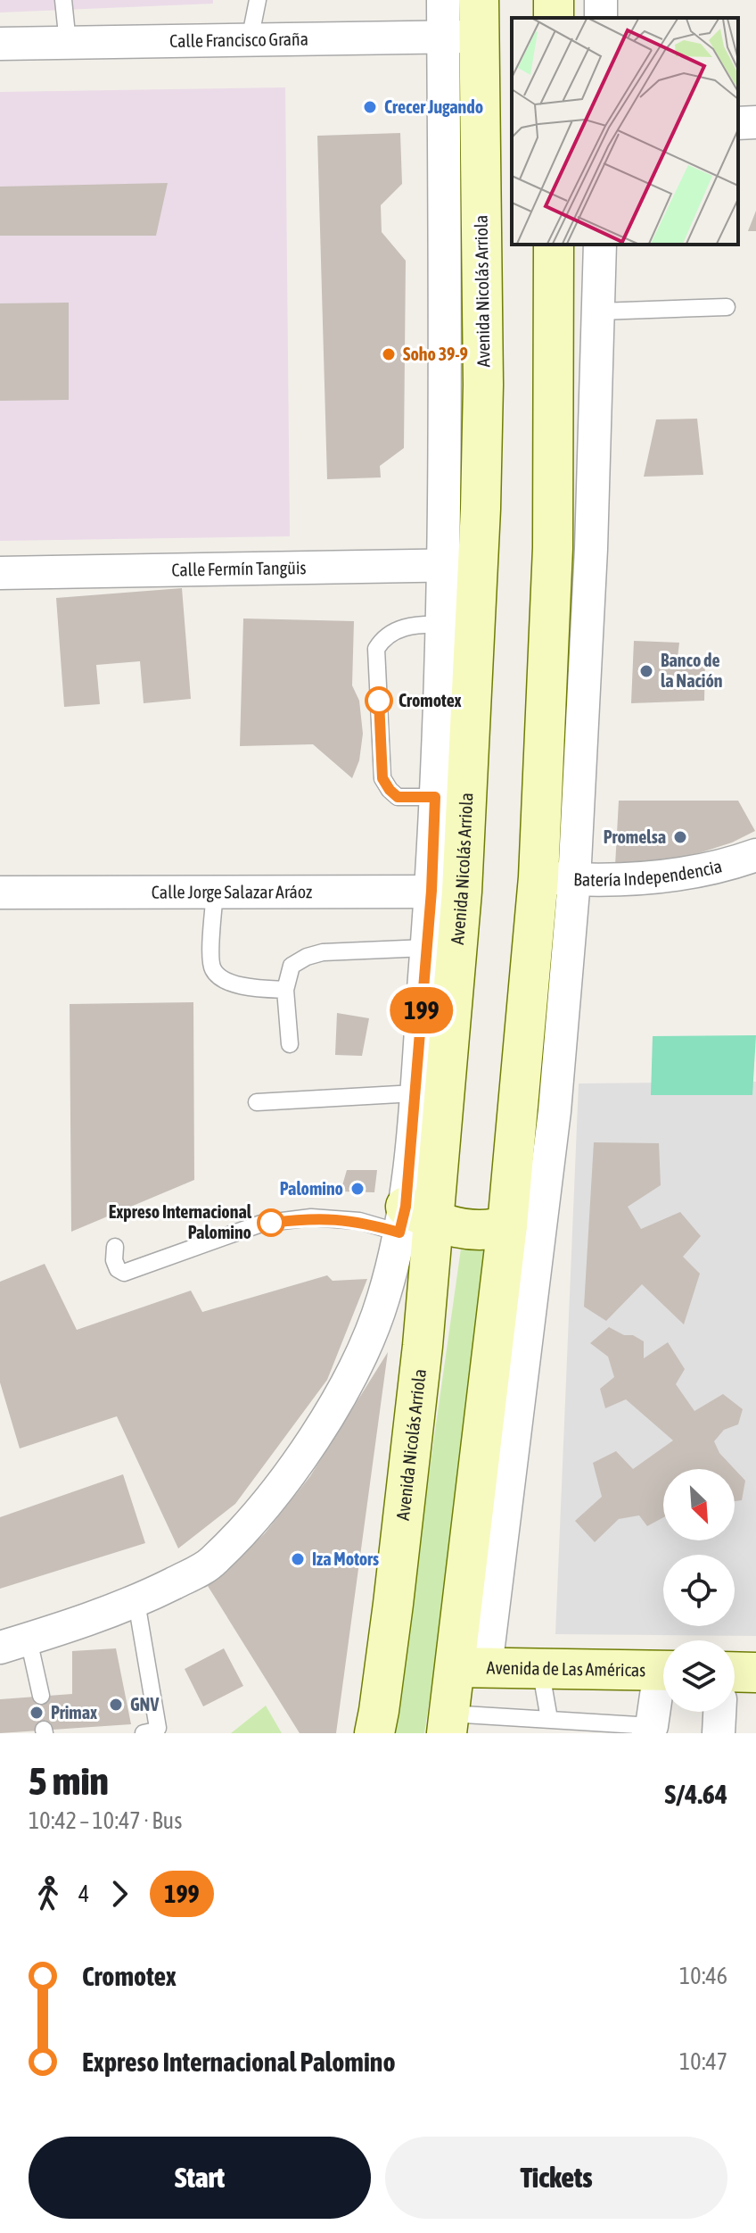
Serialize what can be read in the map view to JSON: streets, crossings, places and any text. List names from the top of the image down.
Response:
{
  "streets": {
    "main road": ["Avenida Nicolás Arriola", "Avenida de Las Américas"],
    "street": [
      "Calle Francisco Graña",
      "Calle Fermín Tangüis",
      "Batería Independencia",
      "Calle Jorge Salazar Aráoz"
    ]
  },
  "crossings": [
    ["Calle Francisco Graña", "Avenida Nicolás Arriola"],
    ["Avenida Nicolás Arriola", "Calle Fermín Tangüis"],
    ["Avenida Nicolás Arriola", "Calle Jorge Salazar Aráoz"]
  ],
  "places": [
    "Crecer Jugando",
    "Soho 39-9",
    "Banco de la Nación",
    "Cromotex",
    "Promelsa",
    "Palomino",
    "Expreso Internacional Palomino",
    "Iza Motors",
    "GNV",
    "Primax"
  ],
  "lines": ["bus line 199"],
  "north": "bottom right",
  "page": {
    "on_map": "199",
    "heading": ["5 min", "10:42 – 10:47 · Bus", "S/4.64"],
    "legs": ["4", "199"],
    "list": [
      {
        "name": "Cromotex",
        "value": "10:46"
      },
      {
        "name": "Expreso Internacional Palomino",
        "value": "10:47"
      }
    ],
    "buttons": ["Start", "Tickets"]
  }
}
